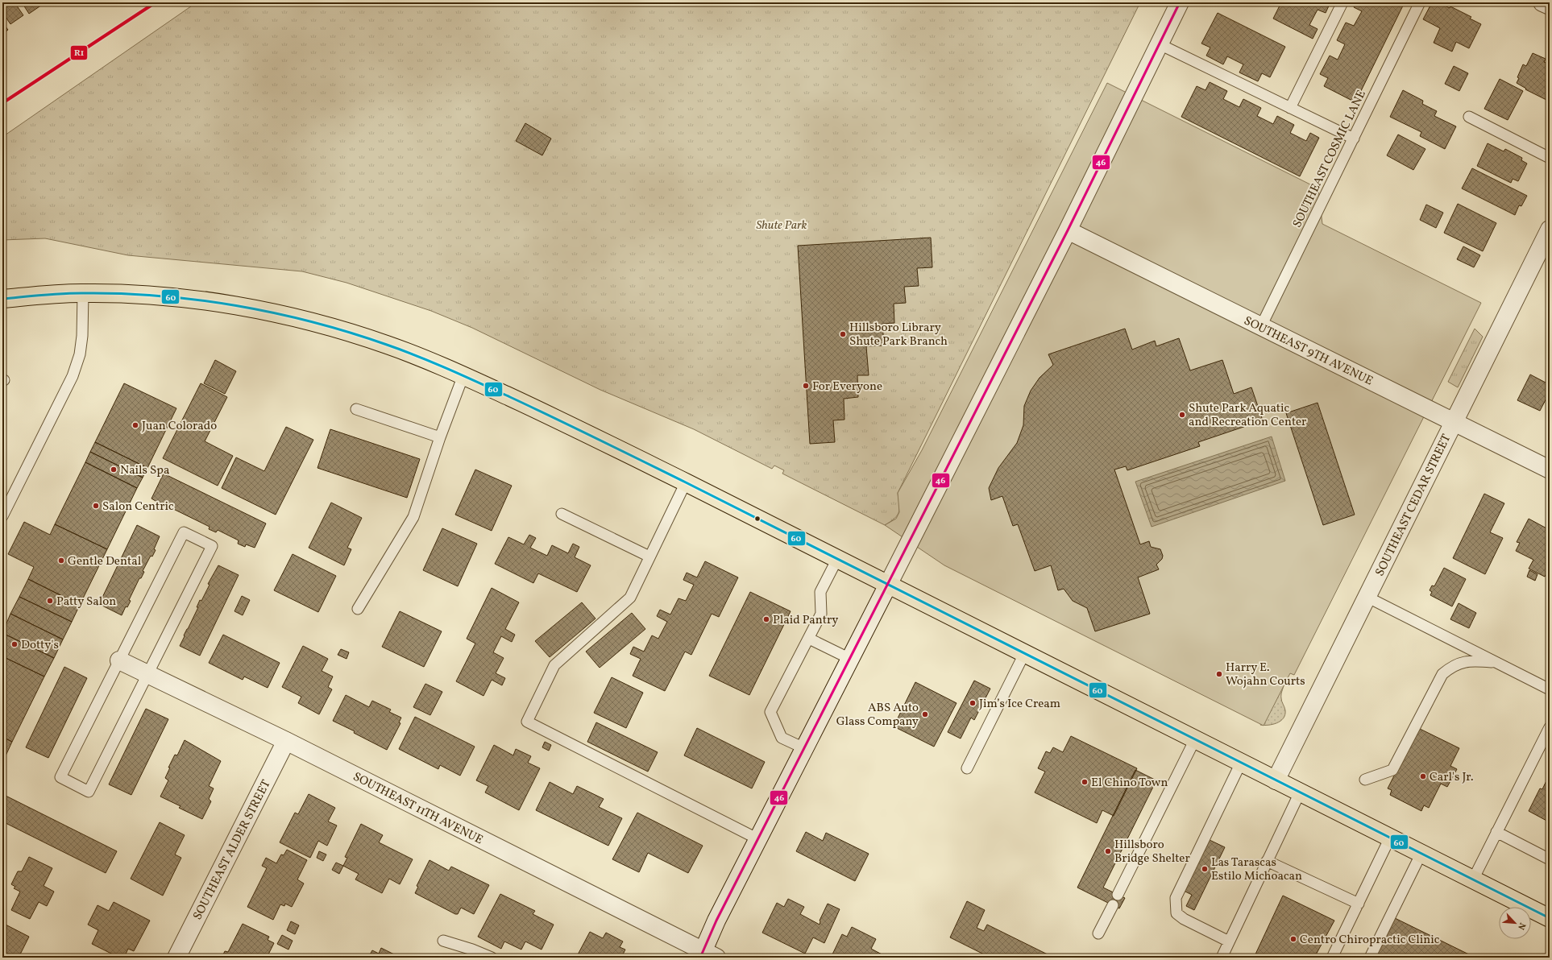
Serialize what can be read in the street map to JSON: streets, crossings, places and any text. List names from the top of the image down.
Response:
{
  "streets": {
    "street": [
      "SOUTHEAST 9TH AVENUE",
      "SOUTHEAST CEDAR STREET",
      "SOUTHEAST 11TH AVENUE",
      "SOUTHEAST ALDER STREET"
    ],
    "lane": ["SOUTHEAST COSMIC LANE"]
  },
  "crossings": [
    ["SOUTHEAST COSMIC LANE", "SOUTHEAST 9TH AVENUE"],
    ["SOUTHEAST 9TH AVENUE", "SOUTHEAST CEDAR STREET"],
    ["SOUTHEAST 11TH AVENUE", "SOUTHEAST ALDER STREET"]
  ],
  "parks": ["Shute Park"],
  "places": [
    "Hillsboro Library Shute Park Branch",
    "For Everyone",
    "Shute Park Aquatic and Recreation Center",
    "Juan Colorado",
    "Nails Spa",
    "Salon Centric",
    "Gentle Dental",
    "Patty Salon",
    "Plaid Pantry",
    "Dotty's",
    "Harry E. Wojahn Courts",
    "Jim’s Ice Cream",
    "ABS Auto Glass Company",
    "Carl's Jr.",
    "El Chino Town",
    "Hillsboro Bridge Shelter",
    "Las Tarascas Estilo Michoacan",
    "Centro Chiropractic Clinic"
  ],
  "lines": ["transit line R1", "transit line 46", "transit line 60"],
  "north": "bottom right"
}
